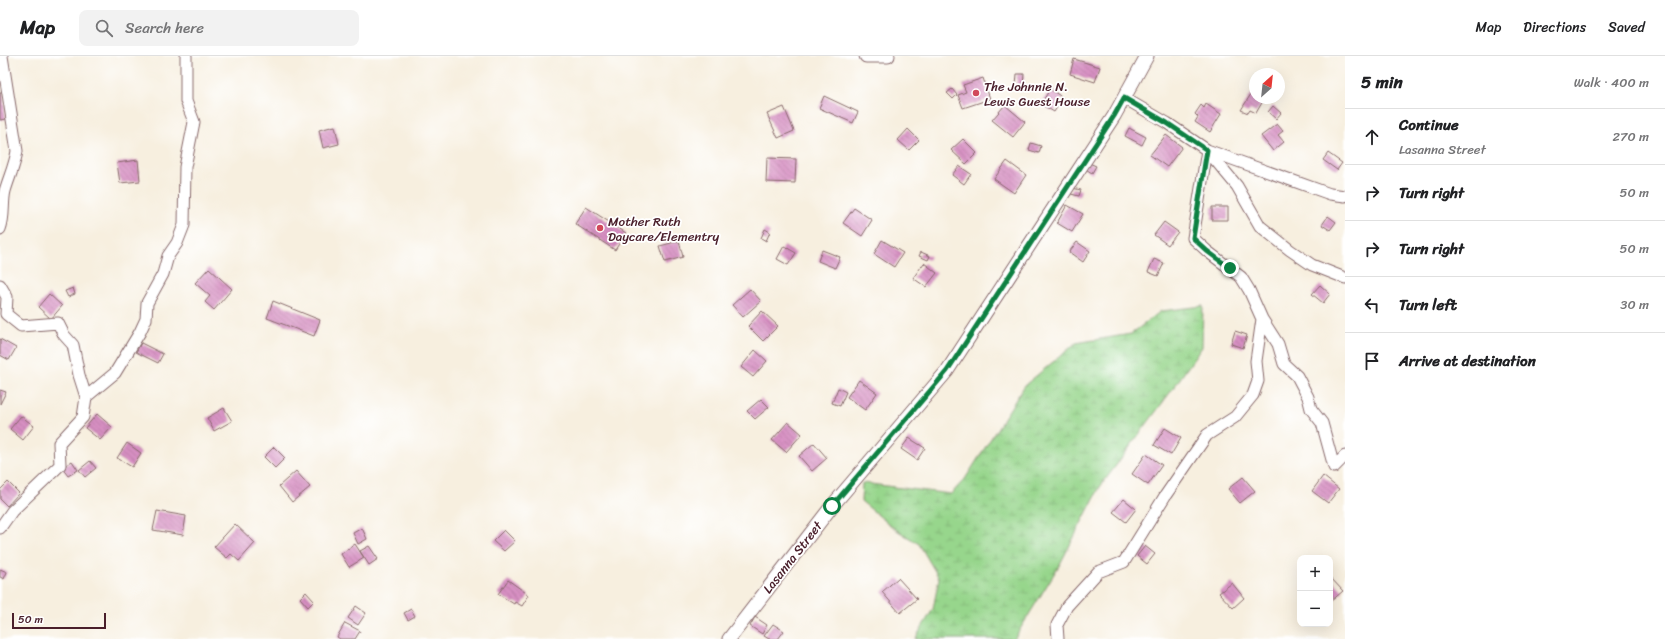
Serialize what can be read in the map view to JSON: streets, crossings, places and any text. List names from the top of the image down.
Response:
{
  "streets": {
    "street": ["Lasanna Street"]
  },
  "places": ["The Johnnie N. Lewis Guest House", "Mother Ruth Daycare/Elementry"],
  "scale_bar": "50 m",
  "north": "top right",
  "page": {
    "header": "Map",
    "search": "Search here",
    "nav": ["Map", "Directions", "Saved"],
    "heading": ["5 min", "Walk · 400 m"],
    "list": [
      ["Continue", "Lasanna Street", "270 m"],
      ["Turn right", "50 m"],
      ["Turn right", "50 m"],
      ["Turn left", "30 m"],
      "Arrive at destination"
    ],
    "map_buttons": ["+", "−"],
    "scale": "50 m"
  }
}
